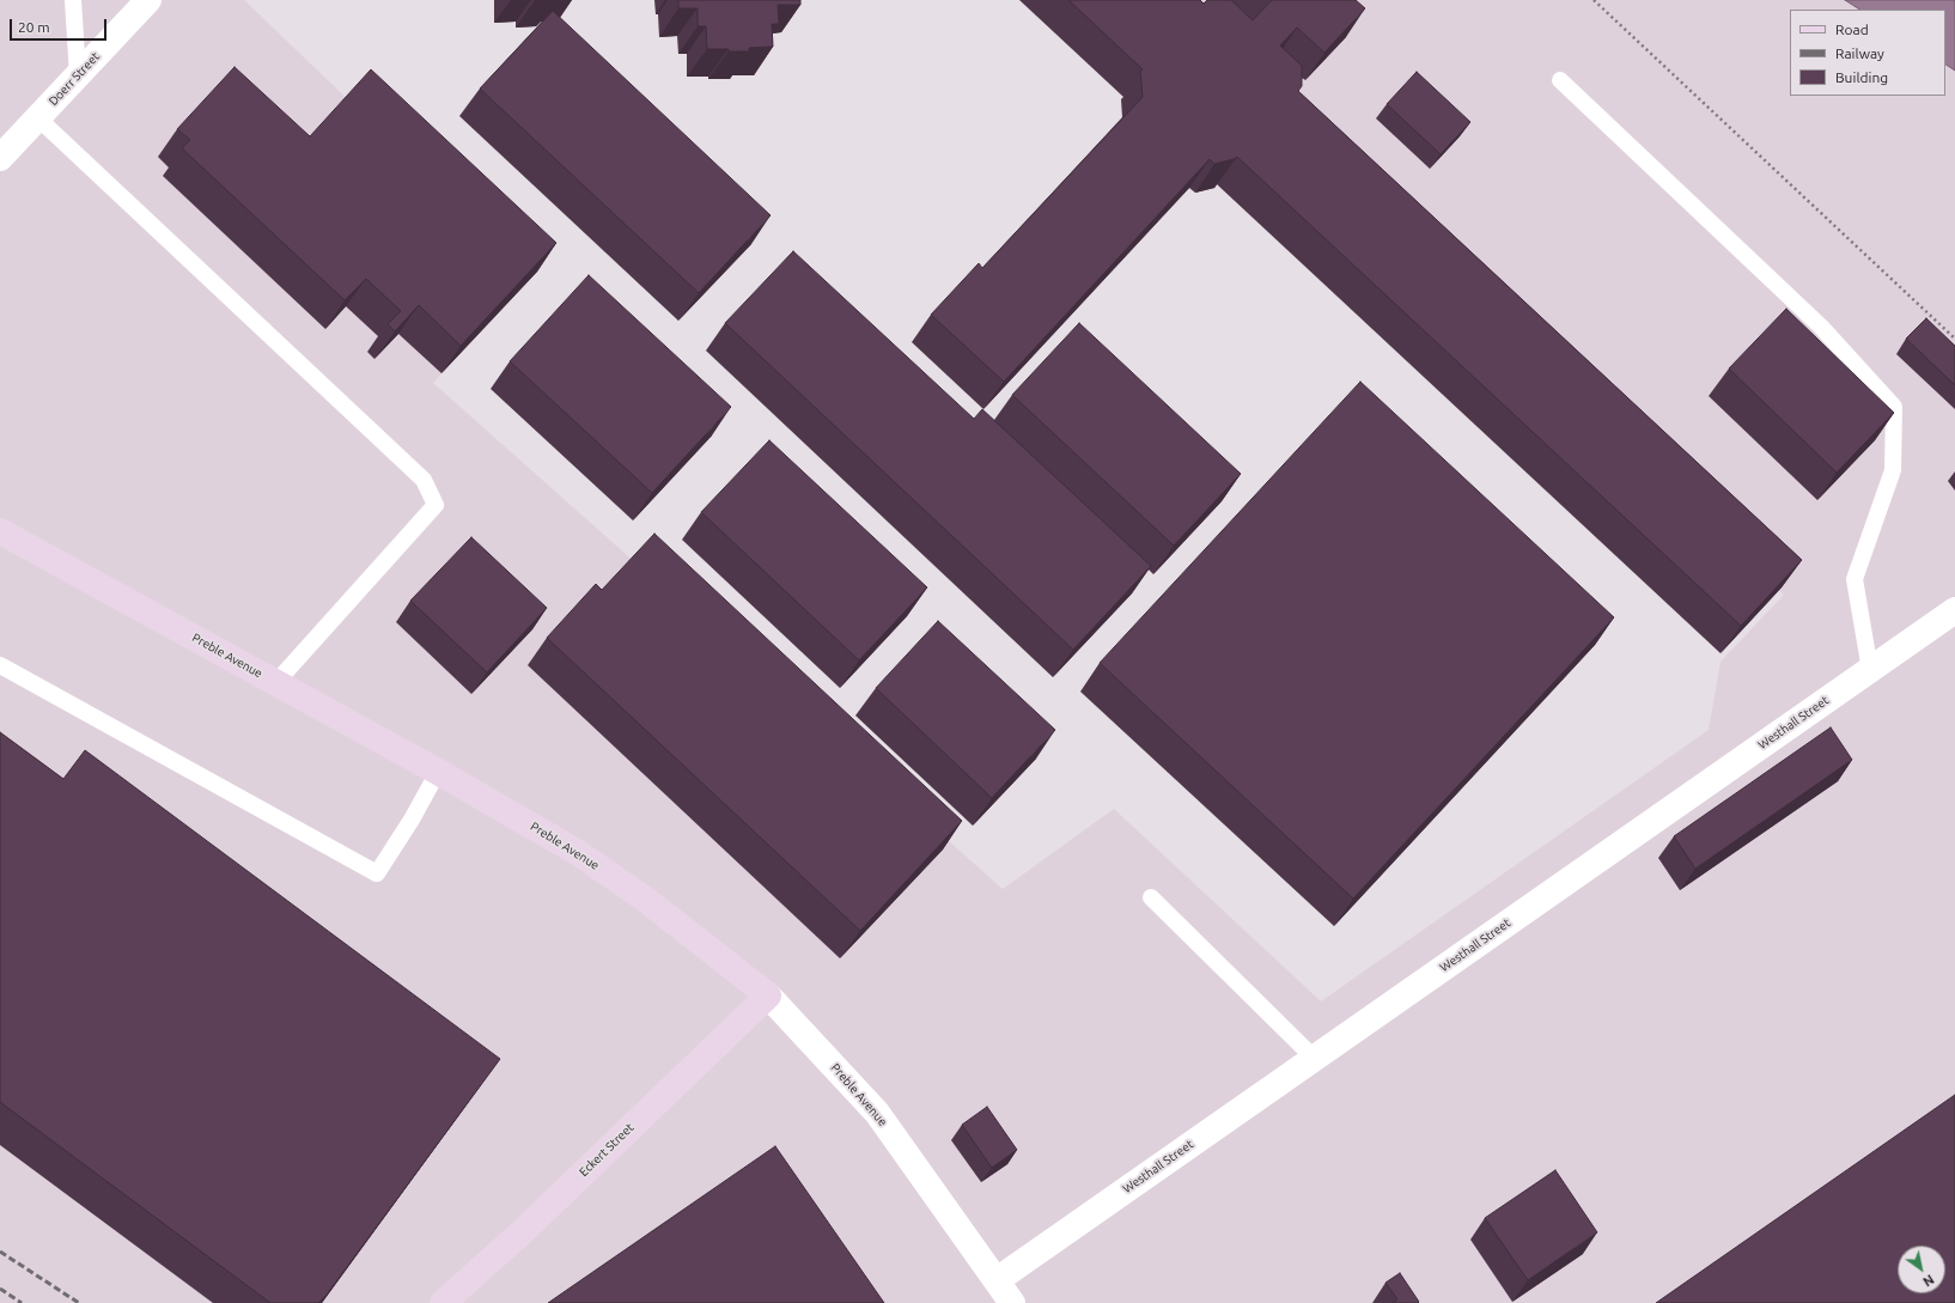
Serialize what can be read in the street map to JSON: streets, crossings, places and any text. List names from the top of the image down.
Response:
{
  "streets": {
    "street": [
      "Doerr Street",
      "Preble Avenue",
      "Westhall Street",
      "Eckert Street"
    ]
  },
  "crossings": [
    ["Preble Avenue", "Westhall Street"],
    ["Preble Avenue", "Eckert Street"]
  ],
  "legend": ["Road", "Railway", "Building"],
  "scale_bar": "20 m",
  "north": "bottom right"
}
